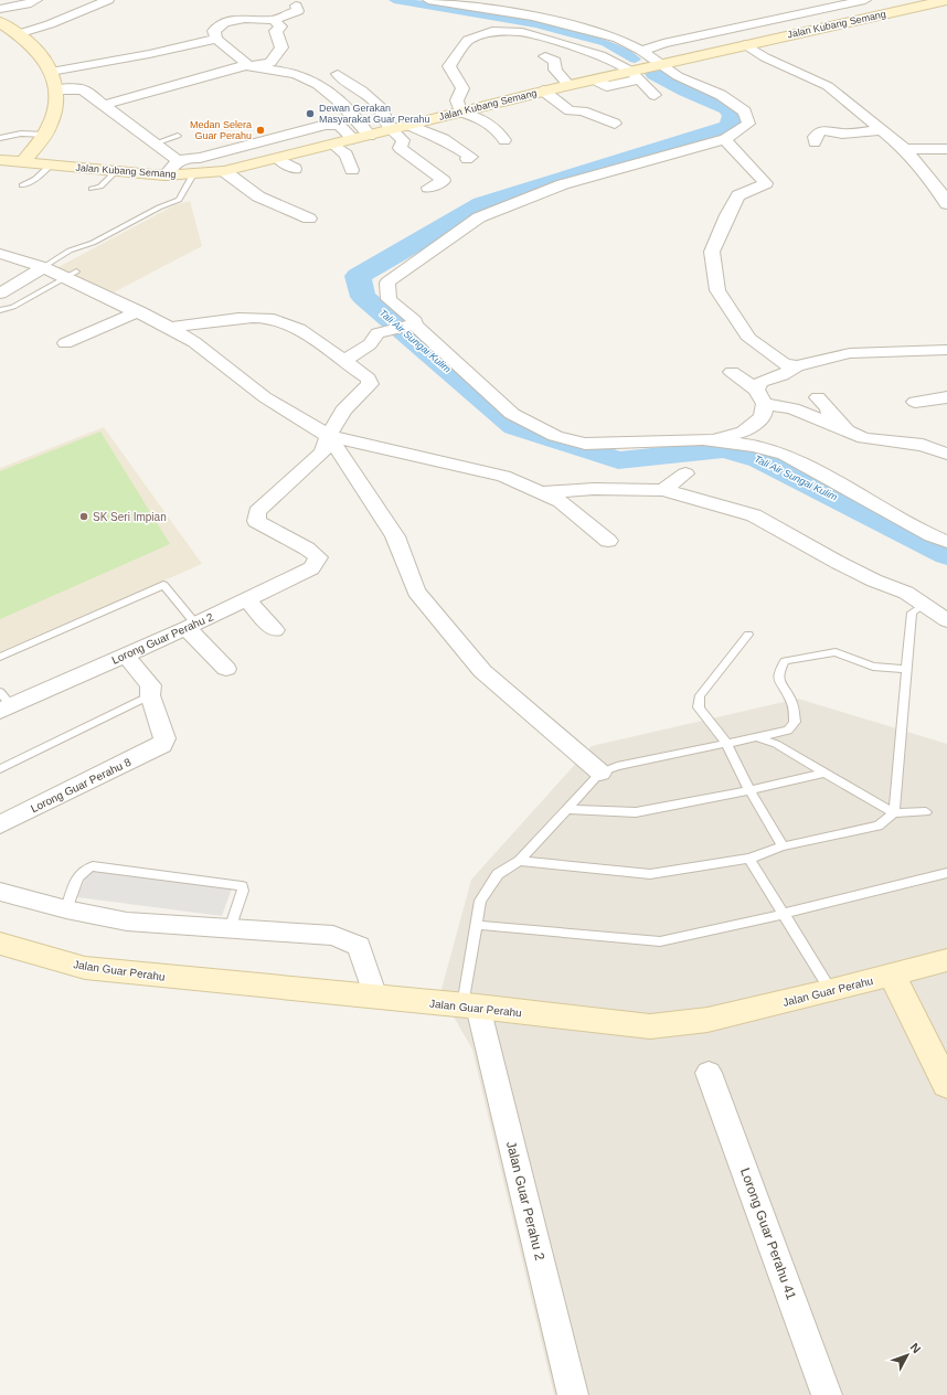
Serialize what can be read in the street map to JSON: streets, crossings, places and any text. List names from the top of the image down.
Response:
{
  "streets": {
    "main road": ["Jalan Kubang Semang", "Jalan Guar Perahu"],
    "street": [
      "Lorong Guar Perahu 2",
      "Lorong Guar Perahu 8",
      "Jalan Guar Perahu 2",
      "Lorong Guar Perahu 41"
    ]
  },
  "crossings": [
    ["Jalan Guar Perahu", "Jalan Guar Perahu 2"]
  ],
  "water": ["Tali Air Sungai Kulim"],
  "places": ["Dewan Gerakan Masyarakat Guar Perahu", "Medan Selera Guar Perahu", "SK Seri Impian"],
  "north": "top right"
}
